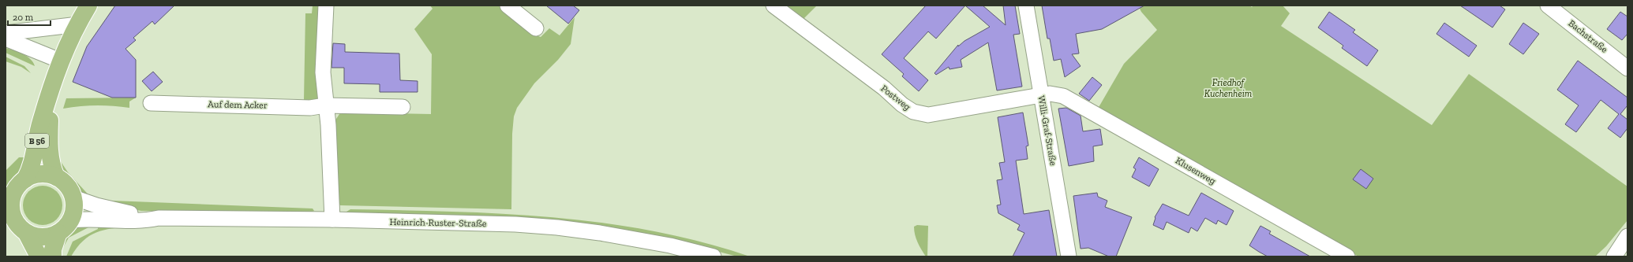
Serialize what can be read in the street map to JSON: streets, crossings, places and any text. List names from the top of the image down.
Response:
{
  "streets": {
    "main road": ["B 56"],
    "street": [
      "Bachstraße",
      "Postweg",
      "Auf dem Acker",
      "Willi-Graf-Straße",
      "Klusenweg",
      "Heinrich-Ruster-Straße"
    ]
  },
  "crossings": [
    ["Postweg", "Willi-Graf-Straße"],
    ["Postweg", "Klusenweg"],
    ["Willi-Graf-Straße", "Klusenweg"],
    ["B 56", "Heinrich-Ruster-Straße"]
  ],
  "parks": ["Friedhof Kuchenheim"],
  "scale_bar": "20 m"
}
